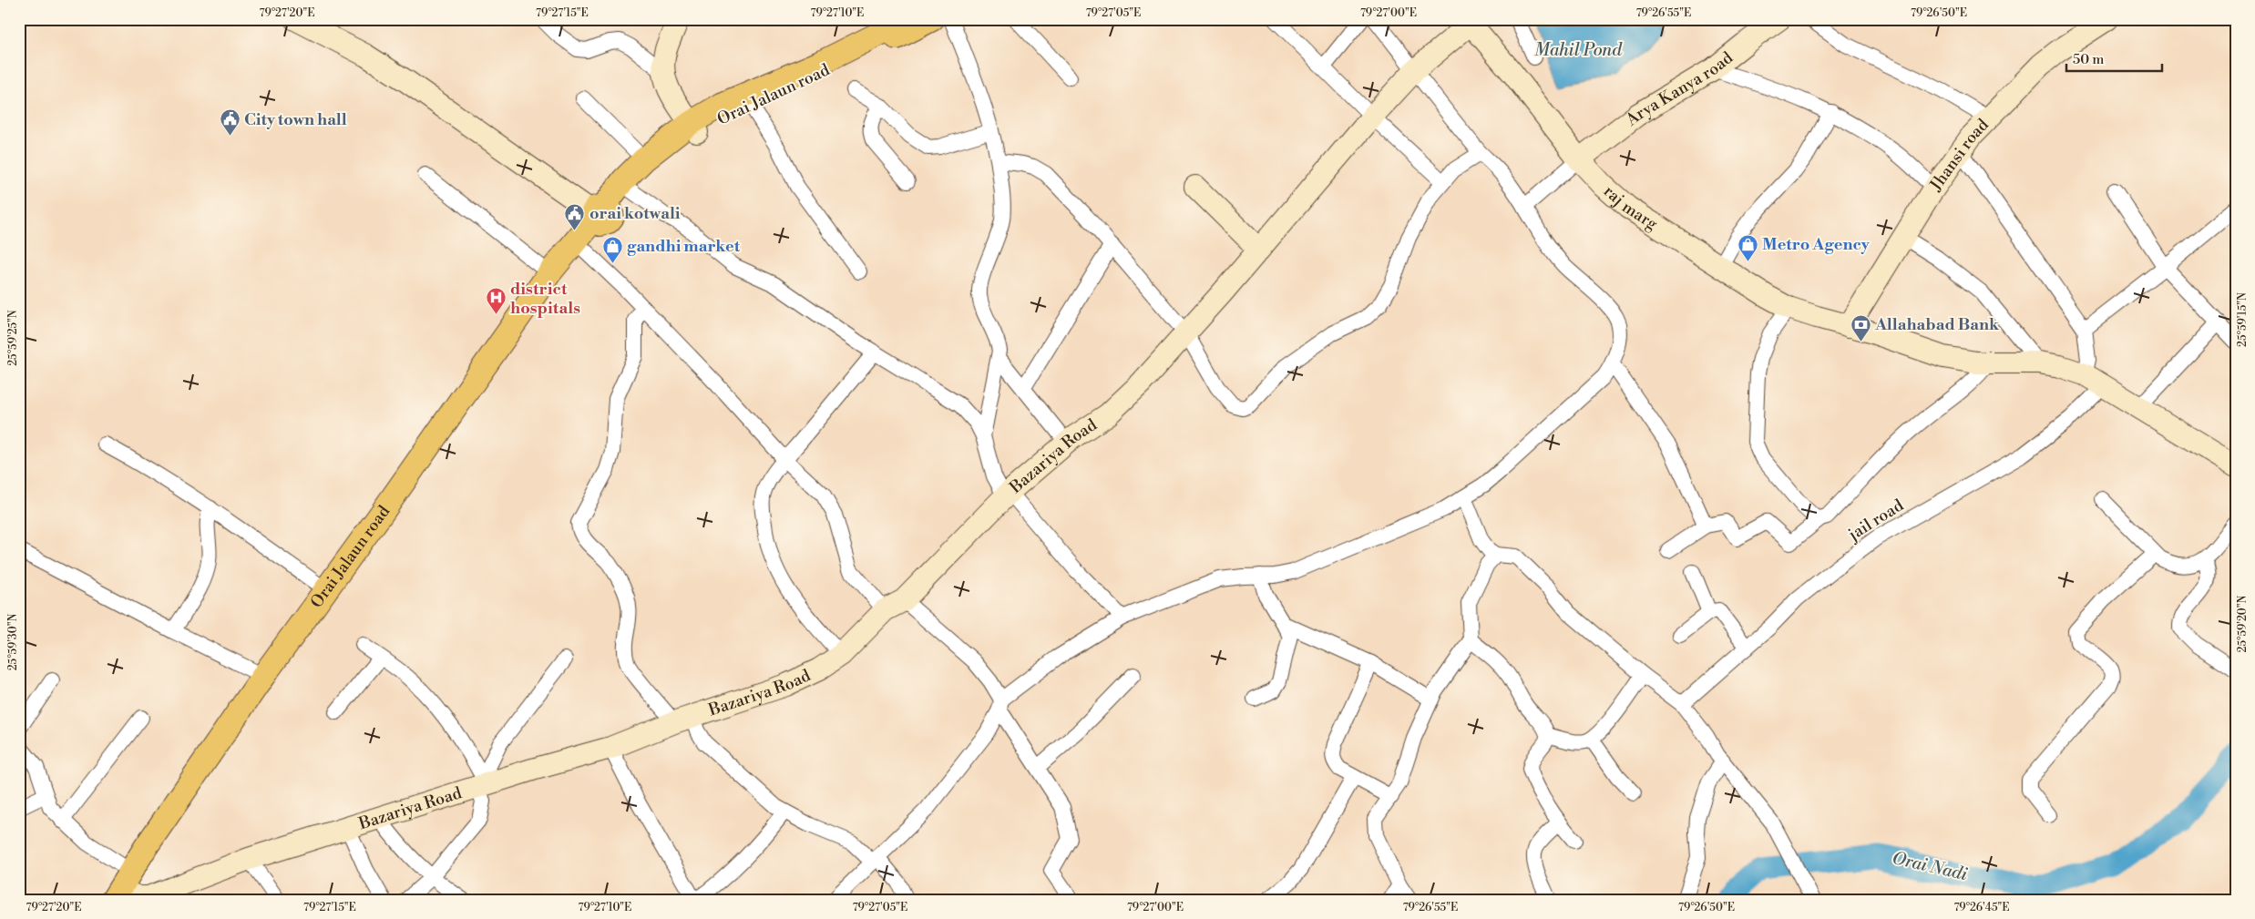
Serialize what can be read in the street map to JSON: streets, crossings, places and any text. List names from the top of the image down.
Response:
{
  "streets": {
    "main road": ["Orai Jalaun road"],
    "street": [
      "Arya Kanya road",
      "Jhansi road",
      "raj marg",
      "Bazariya Road",
      "jail road"
    ]
  },
  "crossings": [
    ["Arya Kanya road", "raj marg"],
    ["Orai Jalaun road", "Bazariya Road"],
    ["Jhansi road", "raj marg"],
    ["raj marg", "Bazariya Road"],
    ["raj marg", "jail road"]
  ],
  "water": ["Mahil Pond", "Orai Nadi"],
  "places": {
    "public building": ["City town hall", "orai kotwali"],
    "shop": ["Metro Agency", "gandhi market"],
    "hospital": ["district hospitals"],
    "bank": ["Allahabad Bank"]
  },
  "scale_bar": "50 m",
  "coordinates": [
    "79°27'20\"E",
    "79°27'15\"E",
    "79°27'10\"E",
    "79°27'05\"E",
    "79°27'00\"E",
    "79°26'55\"E",
    "79°26'50\"E",
    "25°59'15\"N",
    "25°59'25\"N",
    "25°59'20\"N",
    "25°59'30\"N",
    "79°26'45\"E"
  ]
}
